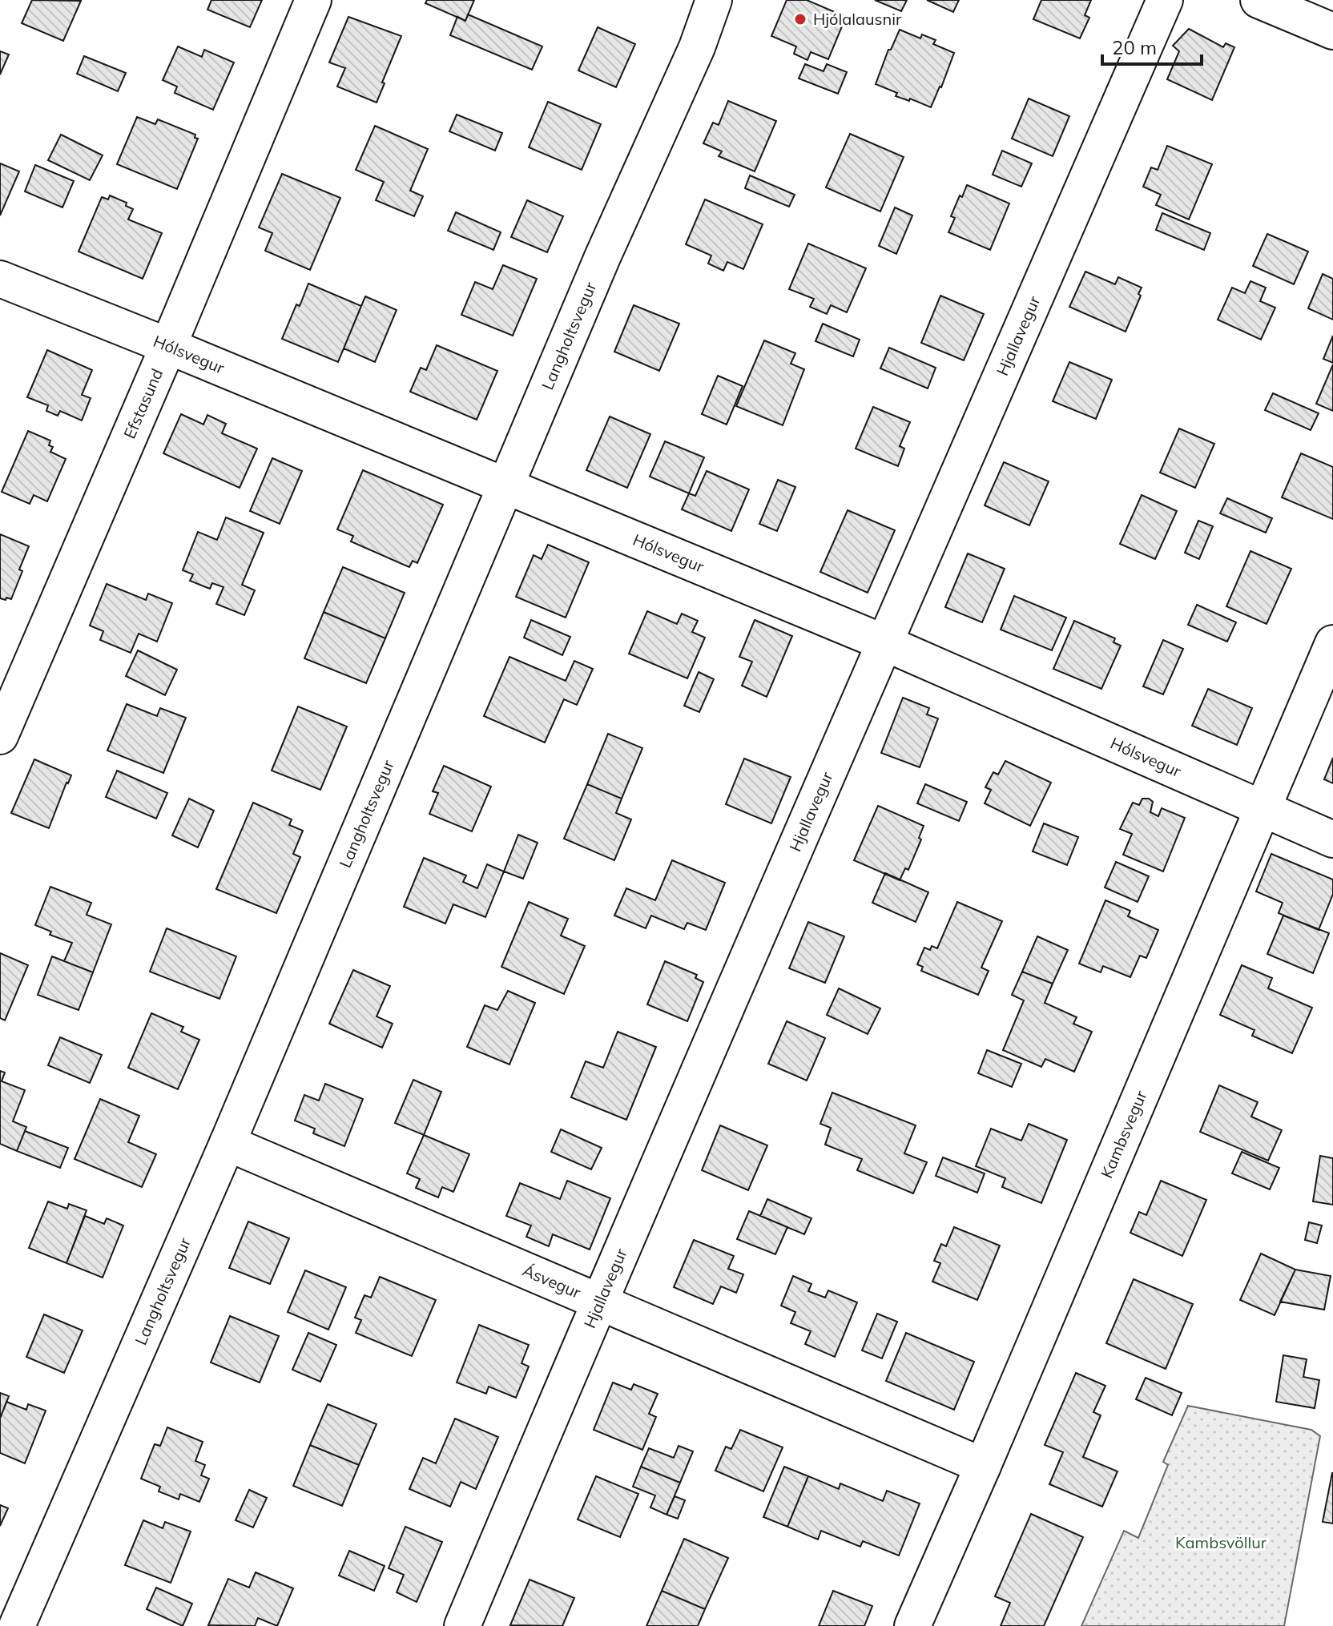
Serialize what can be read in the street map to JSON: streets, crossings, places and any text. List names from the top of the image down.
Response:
{
  "streets": {
    "street": [
      "Langholtsvegur",
      "Hjallavegur",
      "Hólsvegur",
      "Efstasund",
      "Kambsvegur",
      "Ásvegur"
    ]
  },
  "crossings": [
    ["Langholtsvegur", "Hólsvegur"],
    ["Langholtsvegur", "Ásvegur"],
    ["Hjallavegur", "Hólsvegur"],
    ["Hjallavegur", "Ásvegur"],
    ["Hólsvegur", "Efstasund"],
    ["Hólsvegur", "Kambsvegur"],
    ["Kambsvegur", "Ásvegur"]
  ],
  "parks": ["Kambsvöllur"],
  "places": ["Hjólalausnir"],
  "scale_bar": "20 m"
}
